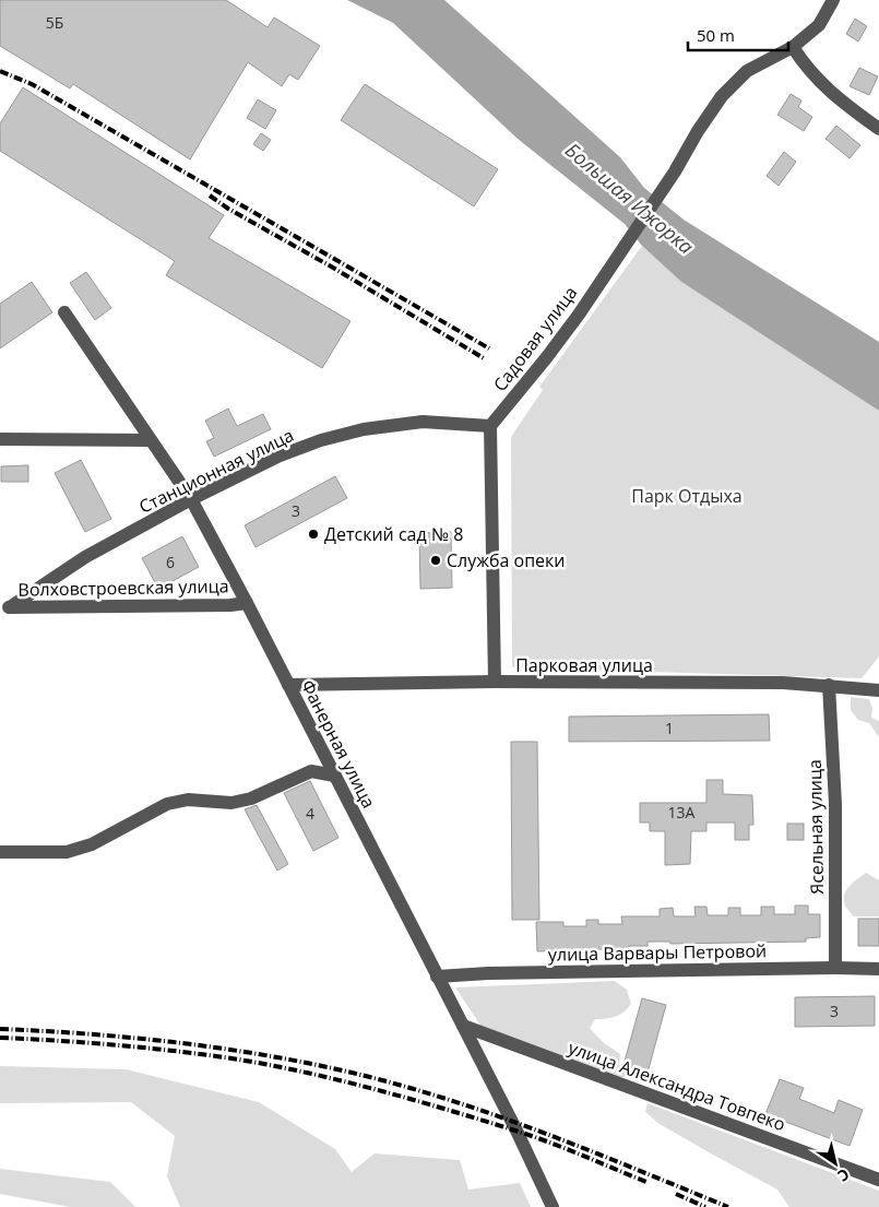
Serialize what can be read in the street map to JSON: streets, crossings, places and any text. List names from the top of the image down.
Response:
{
  "streets": {
    "street": [
      "Садовая улица",
      "Станционная улица",
      "Волховстроевская улица",
      "Парковая улица",
      "Фанерная улица",
      "Ясельная улица",
      "улица Варвары Петровой",
      "улица Александра Товпеко"
    ]
  },
  "crossings": [
    ["Садовая улица", "Станционная улица"],
    ["Станционная улица", "Волховстроевская улица"],
    ["Станционная улица", "Фанерная улица"],
    ["Волховстроевская улица", "Фанерная улица"],
    ["Парковая улица", "Фанерная улица"],
    ["Парковая улица", "Ясельная улица"],
    ["Фанерная улица", "улица Варвары Петровой"],
    ["Фанерная улица", "улица Александра Товпеко"],
    ["Ясельная улица", "улица Варвары Петровой"]
  ],
  "water": ["Большая Ижорка"],
  "parks": ["Парк Отдыха"],
  "places": ["Детский сад № 8", "Служба опеки"],
  "house_numbers": [
    "5Б",
    "3",
    "6",
    "1",
    "13А",
    "4",
    "3"
  ],
  "scale_bar": "50 m",
  "north": "bottom right"
}
